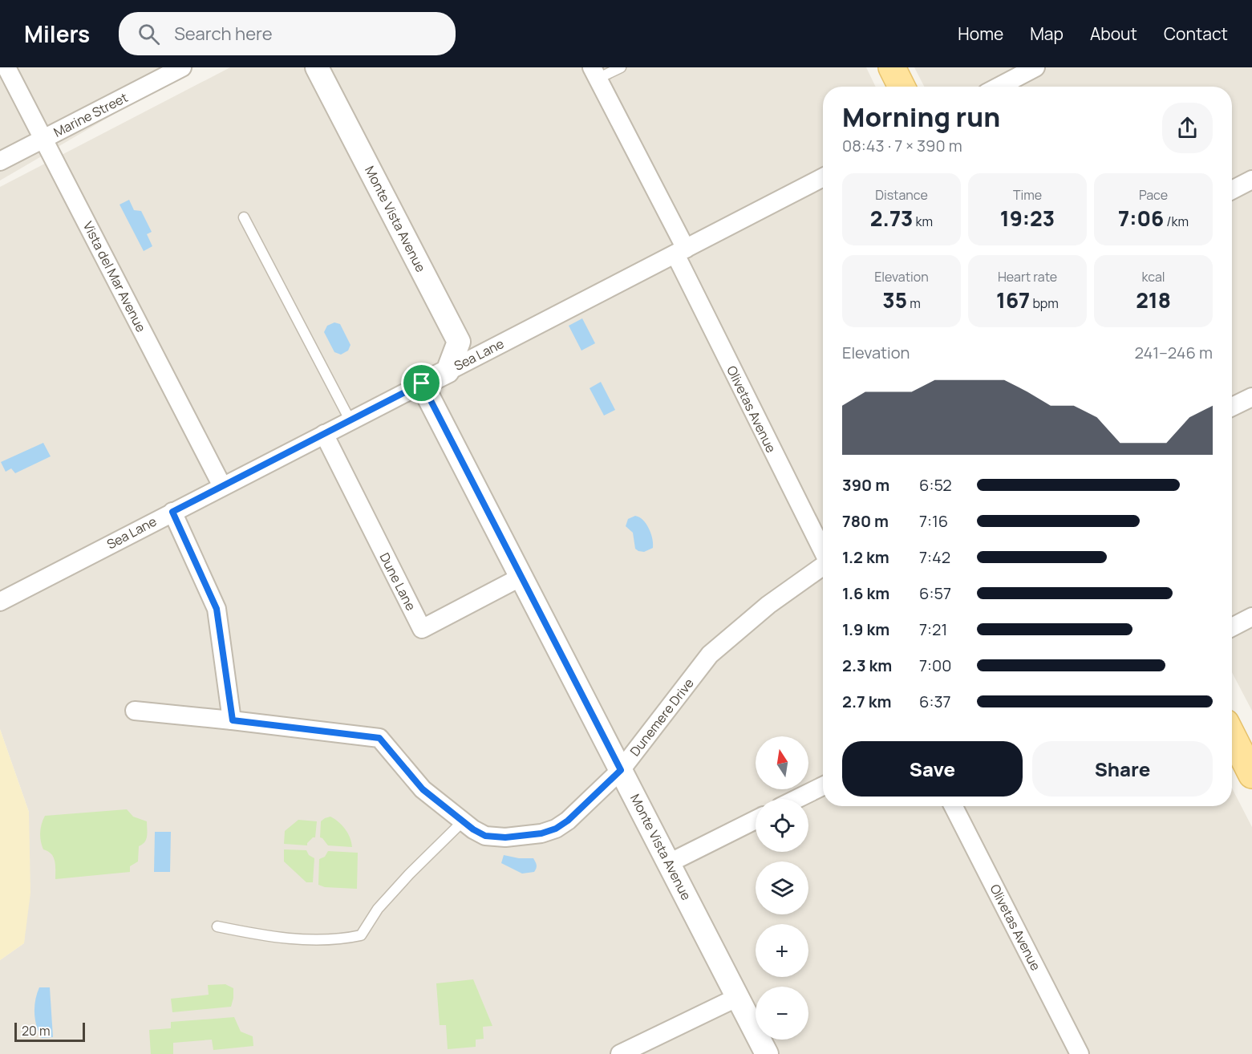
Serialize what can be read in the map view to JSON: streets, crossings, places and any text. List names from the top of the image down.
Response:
{
  "streets": {
    "street": [
      "Marine Street",
      "Monte Vista Avenue",
      "Vista del Mar Avenue",
      "Sea Lane",
      "Olivetas Avenue",
      "Dune Lane",
      "Dunemere Drive"
    ]
  },
  "crossings": [
    ["Marine Street", "Vista del Mar Avenue"],
    ["Monte Vista Avenue", "Sea Lane"],
    ["Monte Vista Avenue", "Dune Lane"],
    ["Monte Vista Avenue", "Dunemere Drive"],
    ["Vista del Mar Avenue", "Sea Lane"],
    ["Sea Lane", "Olivetas Avenue"],
    ["Sea Lane", "Dune Lane"]
  ],
  "scale_bar": "20 m",
  "north": "top",
  "page": {
    "header": "Milers",
    "search": "Search here",
    "nav": [
      "Home",
      "Map",
      "About",
      "Contact"
    ],
    "heading": ["Morning run", "08:43 · 7 × 390 m"],
    "stats": [
      ["Distance", "2.73 km"],
      ["Time", "19:23"],
      ["Pace", "7:06 /km"],
      ["Elevation", "35 m"],
      ["Heart rate", "167 bpm"],
      ["kcal", "218"]
    ],
    "chart": ["Elevation", "241–246 m"],
    "list": [
      {
        "name": "390 m",
        "note": "6:52"
      },
      {
        "name": "780 m",
        "note": "7:16"
      },
      {
        "name": "1.2 km",
        "note": "7:42"
      },
      {
        "name": "1.6 km",
        "note": "6:57"
      },
      {
        "name": "1.9 km",
        "note": "7:21"
      },
      {
        "name": "2.3 km",
        "note": "7:00"
      },
      {
        "name": "2.7 km",
        "note": "6:37"
      }
    ],
    "buttons": ["Save", "Share"],
    "map_buttons": ["+", "−"],
    "scale": "20 m"
  }
}
